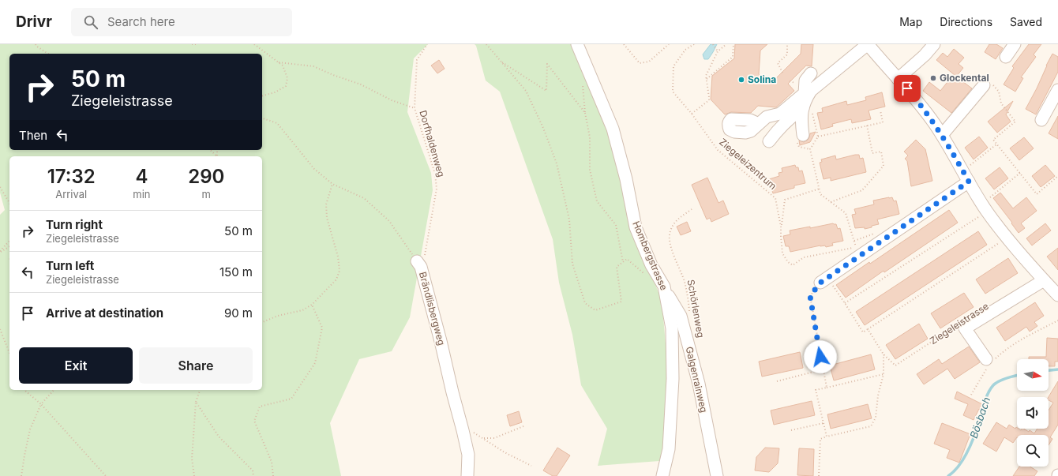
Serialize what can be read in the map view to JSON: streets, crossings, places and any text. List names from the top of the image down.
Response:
{
  "streets": {
    "street": ["Hombergstrasse", "Brändlisbergweg", "Galgenrainweg"],
    "path": [
      "Dorfhaldenweg",
      "Ziegeleizentrum",
      "Schörlenweg",
      "Ziegeleistrasse"
    ]
  },
  "crossings": [
    ["Dorfhaldenweg", "Brändlisbergweg"],
    ["Hombergstrasse", "Galgenrainweg"]
  ],
  "water": ["Bösbach"],
  "places": ["Glockental", "Solina"],
  "north": "right",
  "page": {
    "header": "Drivr",
    "search": "Search here",
    "nav": ["Map", "Directions", "Saved"],
    "turn": ["50 m", "Ziegeleistrasse"],
    "then": "Then",
    "eta": [
      "17:32",
      "Arrival",
      "4",
      "min",
      "290",
      "m"
    ],
    "list": [
      {
        "name": "Turn right",
        "note": "Ziegeleistrasse",
        "value": "50 m"
      },
      {
        "name": "Turn left",
        "note": "Ziegeleistrasse",
        "value": "150 m"
      },
      {
        "name": "Arrive at destination",
        "value": "90 m"
      }
    ],
    "buttons": ["Exit", "Share"]
  }
}
